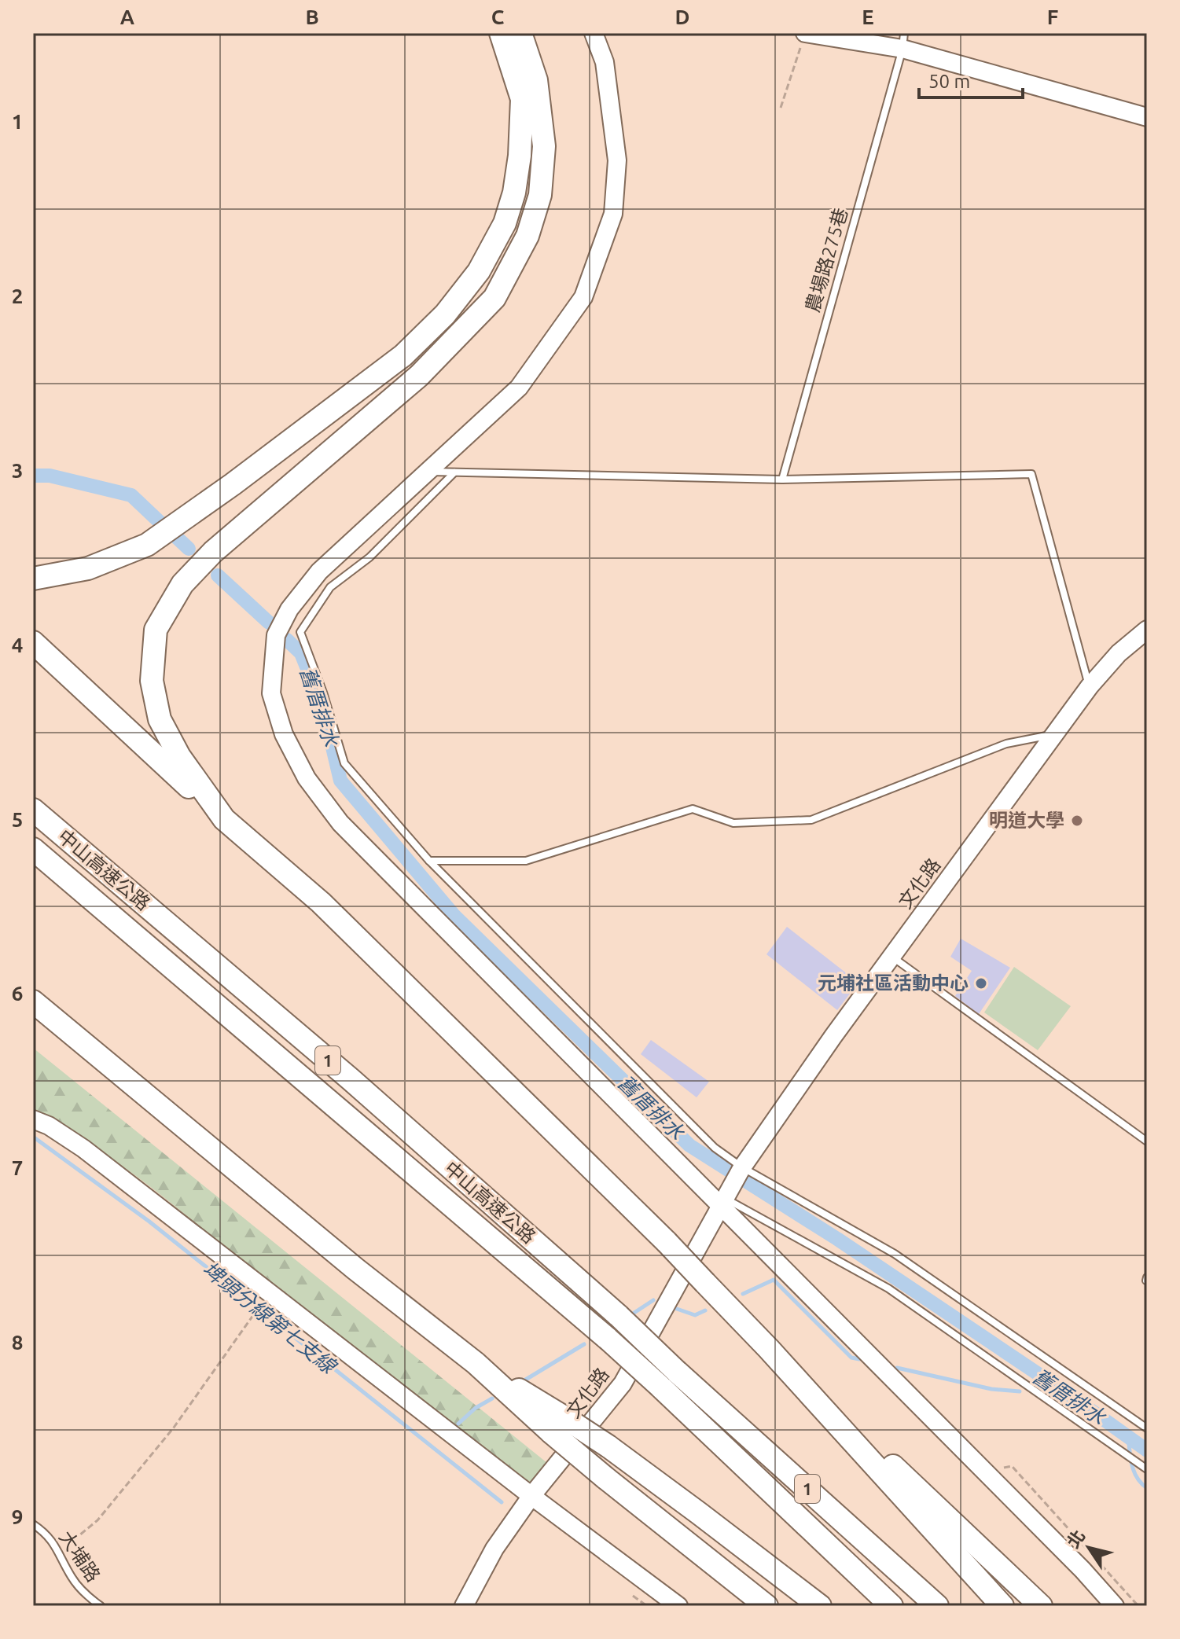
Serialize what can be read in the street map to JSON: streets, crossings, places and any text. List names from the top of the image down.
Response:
{
  "streets": {
    "highway": ["中山高速公路", "1"],
    "street": ["文化路"],
    "lane": ["農場路275巷", "大埔路"]
  },
  "water": ["舊厝排水", "埤頭分線第七支線"],
  "places": ["明道大學", "元埔社區活動中心"],
  "scale_bar": "50 m",
  "north": "top left",
  "grid": {
    "columns": [
      "A",
      "B",
      "C",
      "D",
      "E",
      "F"
    ],
    "rows": [
      "1",
      "2",
      "3",
      "4",
      "5",
      "6",
      "7",
      "8",
      "9"
    ]
  }
}
